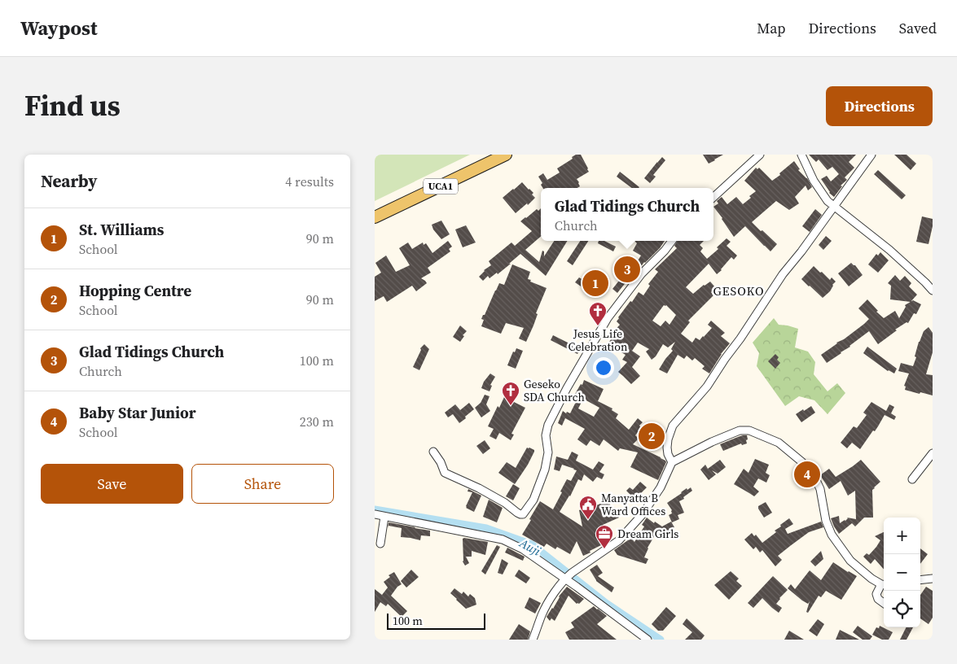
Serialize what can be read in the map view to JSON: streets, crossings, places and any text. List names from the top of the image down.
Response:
{
  "streets": {
    "main road": ["UCA1"]
  },
  "districts": ["GESOKO"],
  "water": ["Auji"],
  "places": {
    "church": ["Jesus Life Celebration", "Geseko SDA Church"],
    "public building": ["Manyatta B Ward Offices"],
    "office": ["Dream Girls"]
  },
  "scale_bar": "100 m",
  "page": {
    "header": "Waypost",
    "nav": ["Map", "Directions", "Saved"],
    "title": "Find us",
    "buttons": [
      "Directions",
      ["Save", "Share"]
    ],
    "heading": ["Nearby", "4 results"],
    "popup": ["Glad Tidings Church", "Church"],
    "list": [
      {
        "mark": "1",
        "name": "St. Williams",
        "note": "School",
        "value": "90 m"
      },
      {
        "mark": "2",
        "name": "Hopping Centre",
        "note": "School",
        "value": "90 m"
      },
      {
        "mark": "3",
        "name": "Glad Tidings Church",
        "note": "Church",
        "value": "100 m"
      },
      {
        "mark": "4",
        "name": "Baby Star Junior",
        "note": "School",
        "value": "230 m"
      }
    ],
    "pins": [
      "3",
      "1",
      "2",
      "4"
    ],
    "map_buttons": ["+", "−"],
    "scale": "100 m"
  }
}
